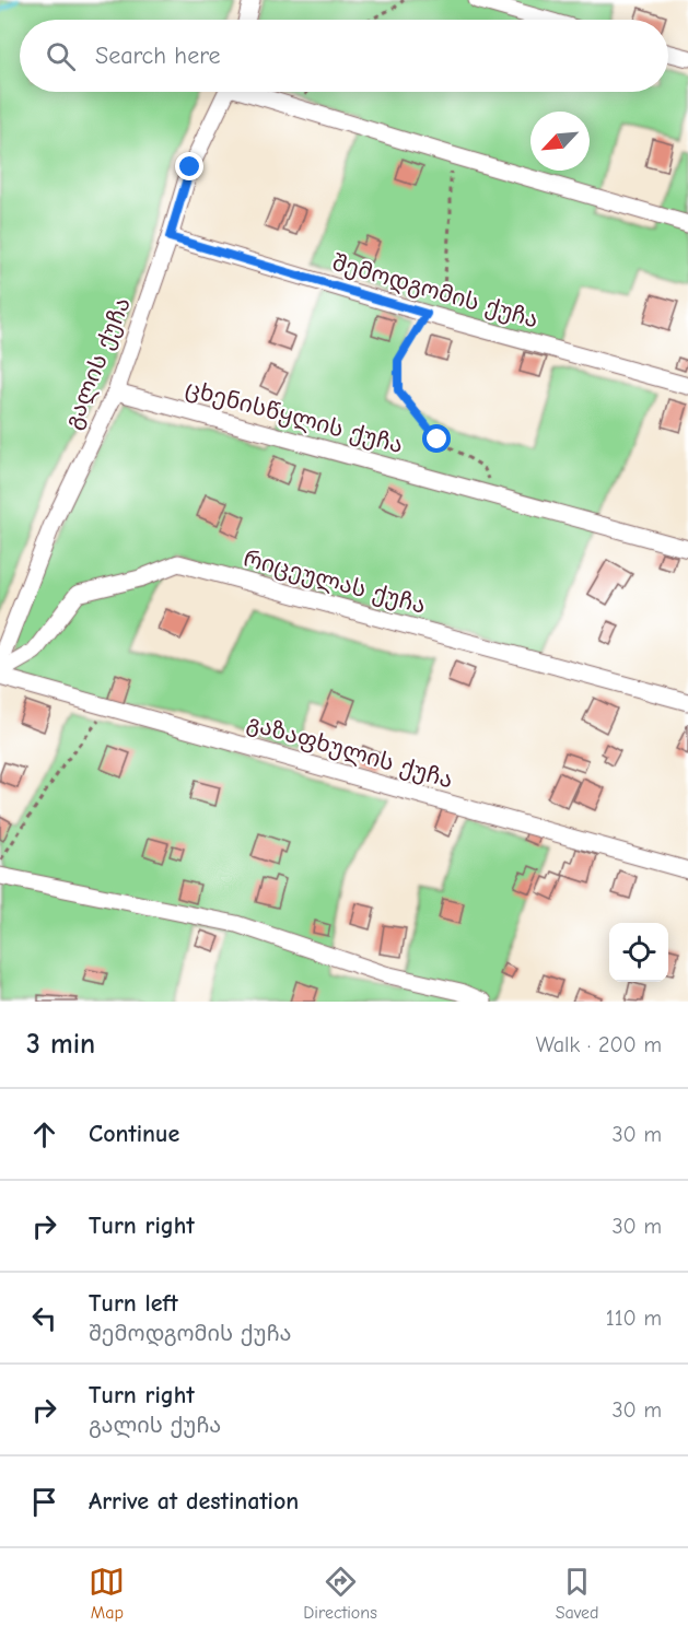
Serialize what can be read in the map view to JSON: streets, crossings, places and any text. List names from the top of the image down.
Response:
{
  "streets": {
    "street": [
      "შემოდგომის ქუჩა",
      "გალის ქუჩა",
      "ცხენისწყლის ქუჩა",
      "რიცეულას ქუჩა",
      "გაზაფხულის ქუჩა"
    ]
  },
  "crossings": [
    ["შემოდგომის ქუჩა", "გალის ქუჩა"],
    ["გალის ქუჩა", "ცხენისწყლის ქუჩა"]
  ],
  "north": "bottom left",
  "page": {
    "search": "Search here",
    "heading": ["3 min", "Walk · 200 m"],
    "list": [
      ["Continue", "30 m"],
      ["Turn right", "30 m"],
      ["Turn left", "შემოდგომის ქუჩა", "110 m"],
      ["Turn right", "გალის ქუჩა", "30 m"],
      "Arrive at destination"
    ],
    "nav": ["Map", "Directions", "Saved"]
  }
}
